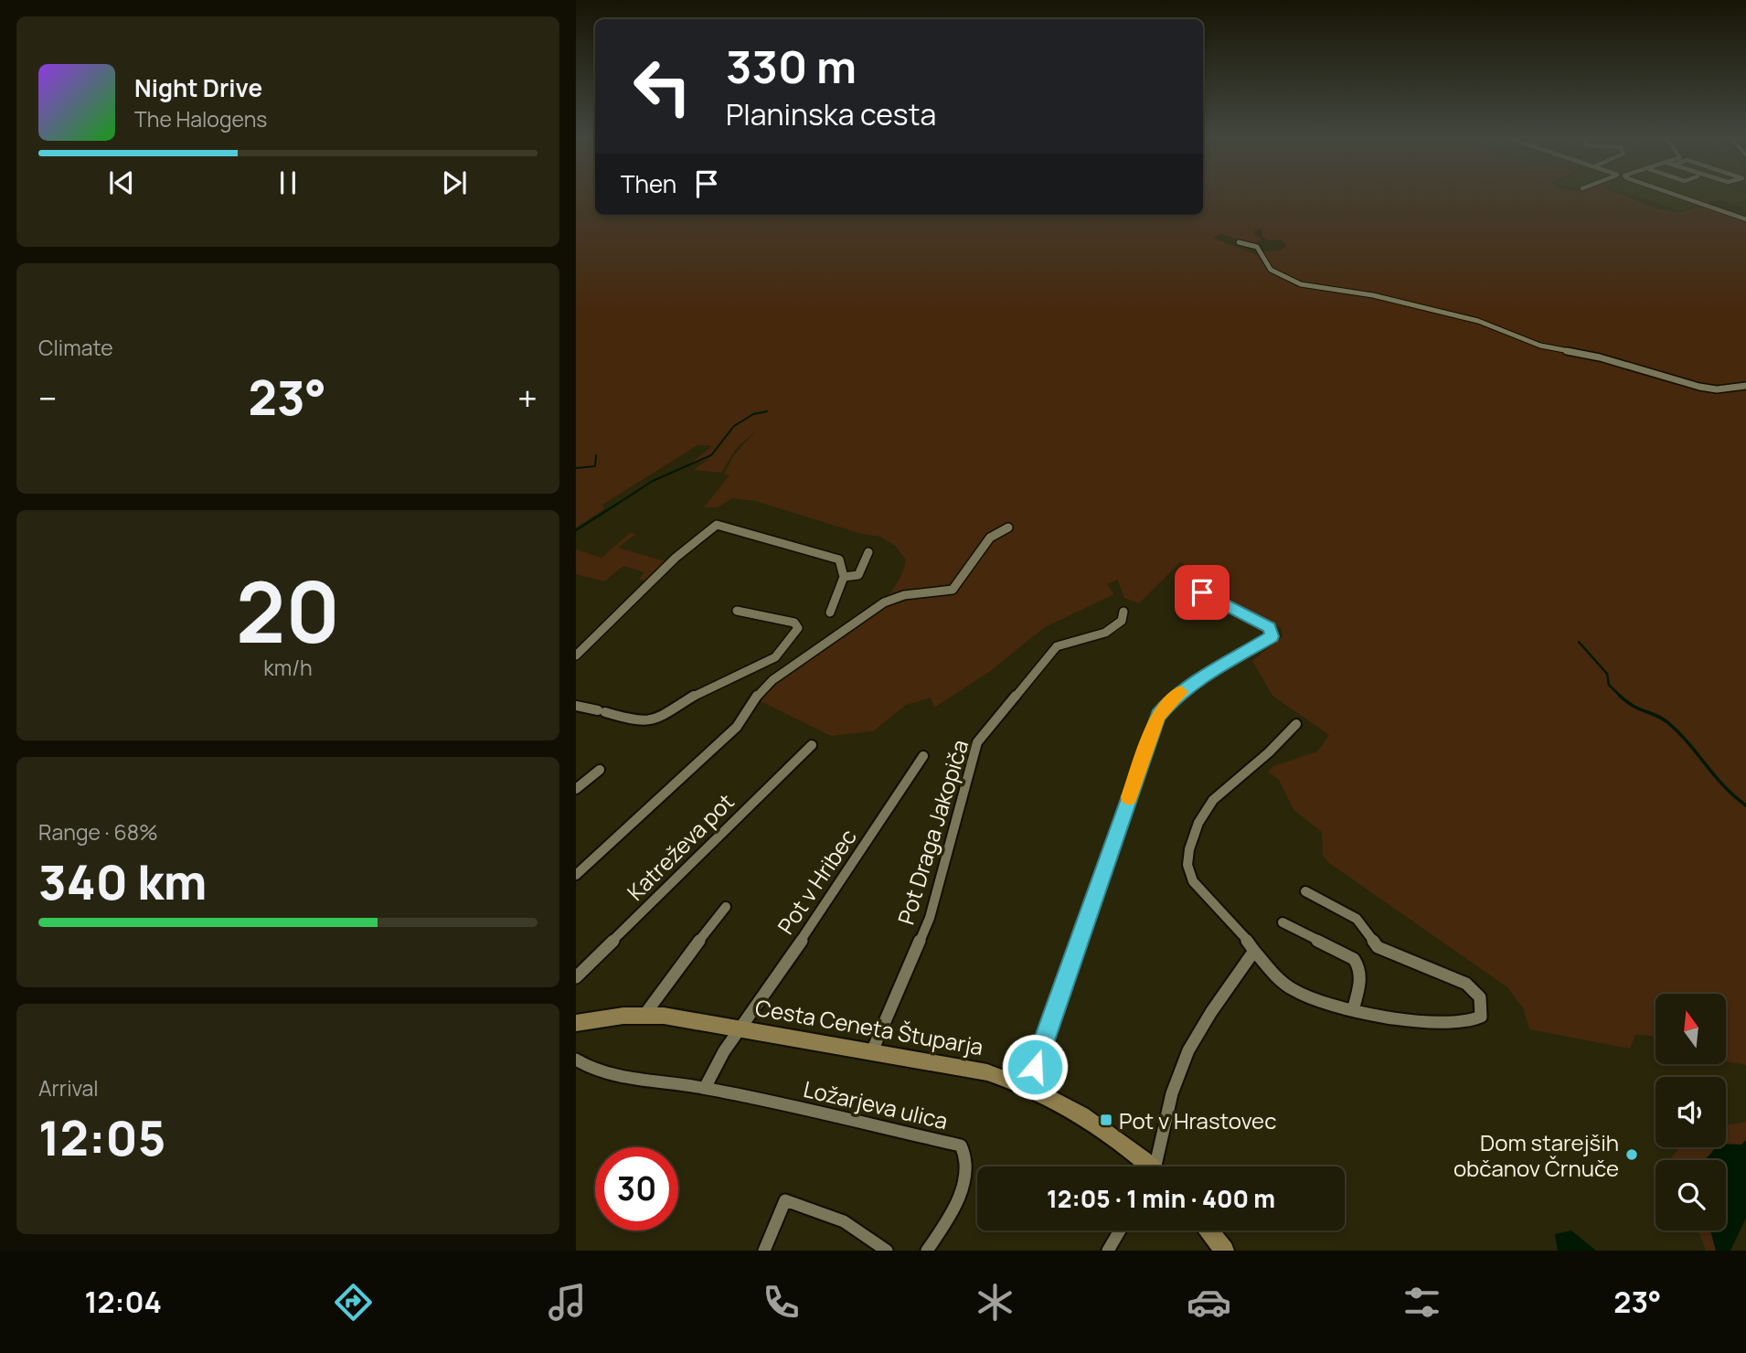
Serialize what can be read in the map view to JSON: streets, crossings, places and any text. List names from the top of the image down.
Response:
{
  "streets": {
    "street": [
      "Pot Draga Jakopiča",
      "Katreževa pot",
      "Pot v Hribec",
      "Cesta Ceneta Štuparja",
      "Ložarjeva ulica"
    ]
  },
  "crossings": [
    ["Pot Draga Jakopiča", "Cesta Ceneta Štuparja"],
    ["Pot v Hribec", "Cesta Ceneta Štuparja"],
    ["Pot v Hribec", "Ložarjeva ulica"]
  ],
  "places": {
    "transit": ["Pot v Hrastovec"],
    "other": ["Dom starejših občanov Črnuče"]
  },
  "north": "top",
  "page": {
    "turn": ["330 m", "Planinska cesta"],
    "song": ["Night Drive", "The Halogens"],
    "then": "Then",
    "tile": [
      "Climate",
      ["20", "km/h"],
      ["Range · 68%", "340 km"],
      ["Arrival", "12:05"]
    ],
    "heat": ["−", "23°", "+"],
    "limit": "30",
    "trip": "12:05 · 1 min · 400 m",
    "tabs": ["12:04", "23°"]
  }
}
